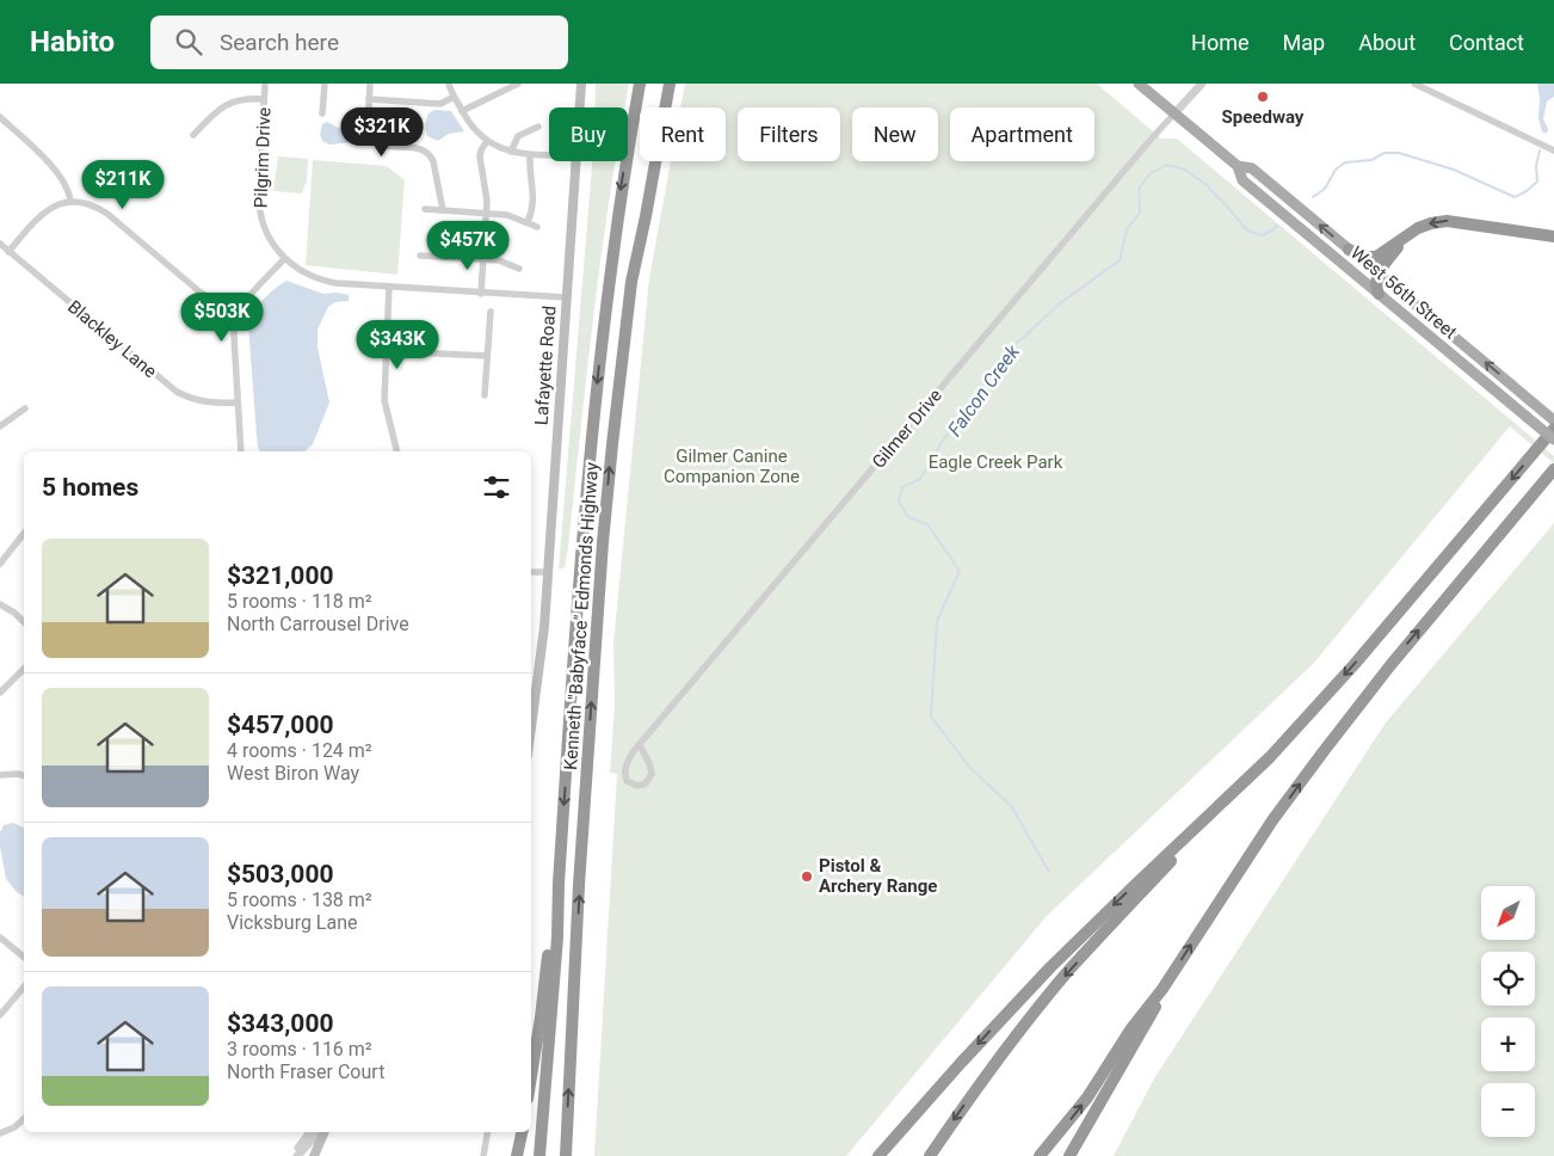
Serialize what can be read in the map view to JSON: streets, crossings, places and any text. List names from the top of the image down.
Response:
{
  "streets": {
    "highway": ["Kenneth \"Babyface\" Edmonds Highway"],
    "main road": ["West 56th Street", "Lafayette Road"],
    "street": ["Pilgrim Drive", "Blackley Lane", "Gilmer Drive"]
  },
  "crossings": [
    ["Pilgrim Drive", "Lafayette Road"],
    ["West 56th Street", "Gilmer Drive"]
  ],
  "water": ["Falcon Creek"],
  "parks": ["Gilmer Canine Companion Zone", "Eagle Creek Park"],
  "places": ["Speedway", "Pistol & Archery Range"],
  "north": "bottom left",
  "page": {
    "header": "Habito",
    "search": "Search here",
    "nav": [
      "Home",
      "Map",
      "About",
      "Contact"
    ],
    "price": [
      "$321K",
      "$211K",
      "$457K",
      "$503K",
      "$343K"
    ],
    "chip": [
      "Buy",
      "Rent",
      "Filters",
      "New",
      "Apartment"
    ],
    "heading": "5 homes",
    "list": [
      {
        "name": "$321,000",
        "note": "5 rooms · 118 m² · North Carrousel Drive"
      },
      {
        "name": "$457,000",
        "note": "4 rooms · 124 m² · West Biron Way"
      },
      {
        "name": "$503,000",
        "note": "5 rooms · 138 m² · Vicksburg Lane"
      },
      {
        "name": "$343,000",
        "note": "3 rooms · 116 m² · North Fraser Court"
      }
    ],
    "map_buttons": ["+", "−"]
  }
}
